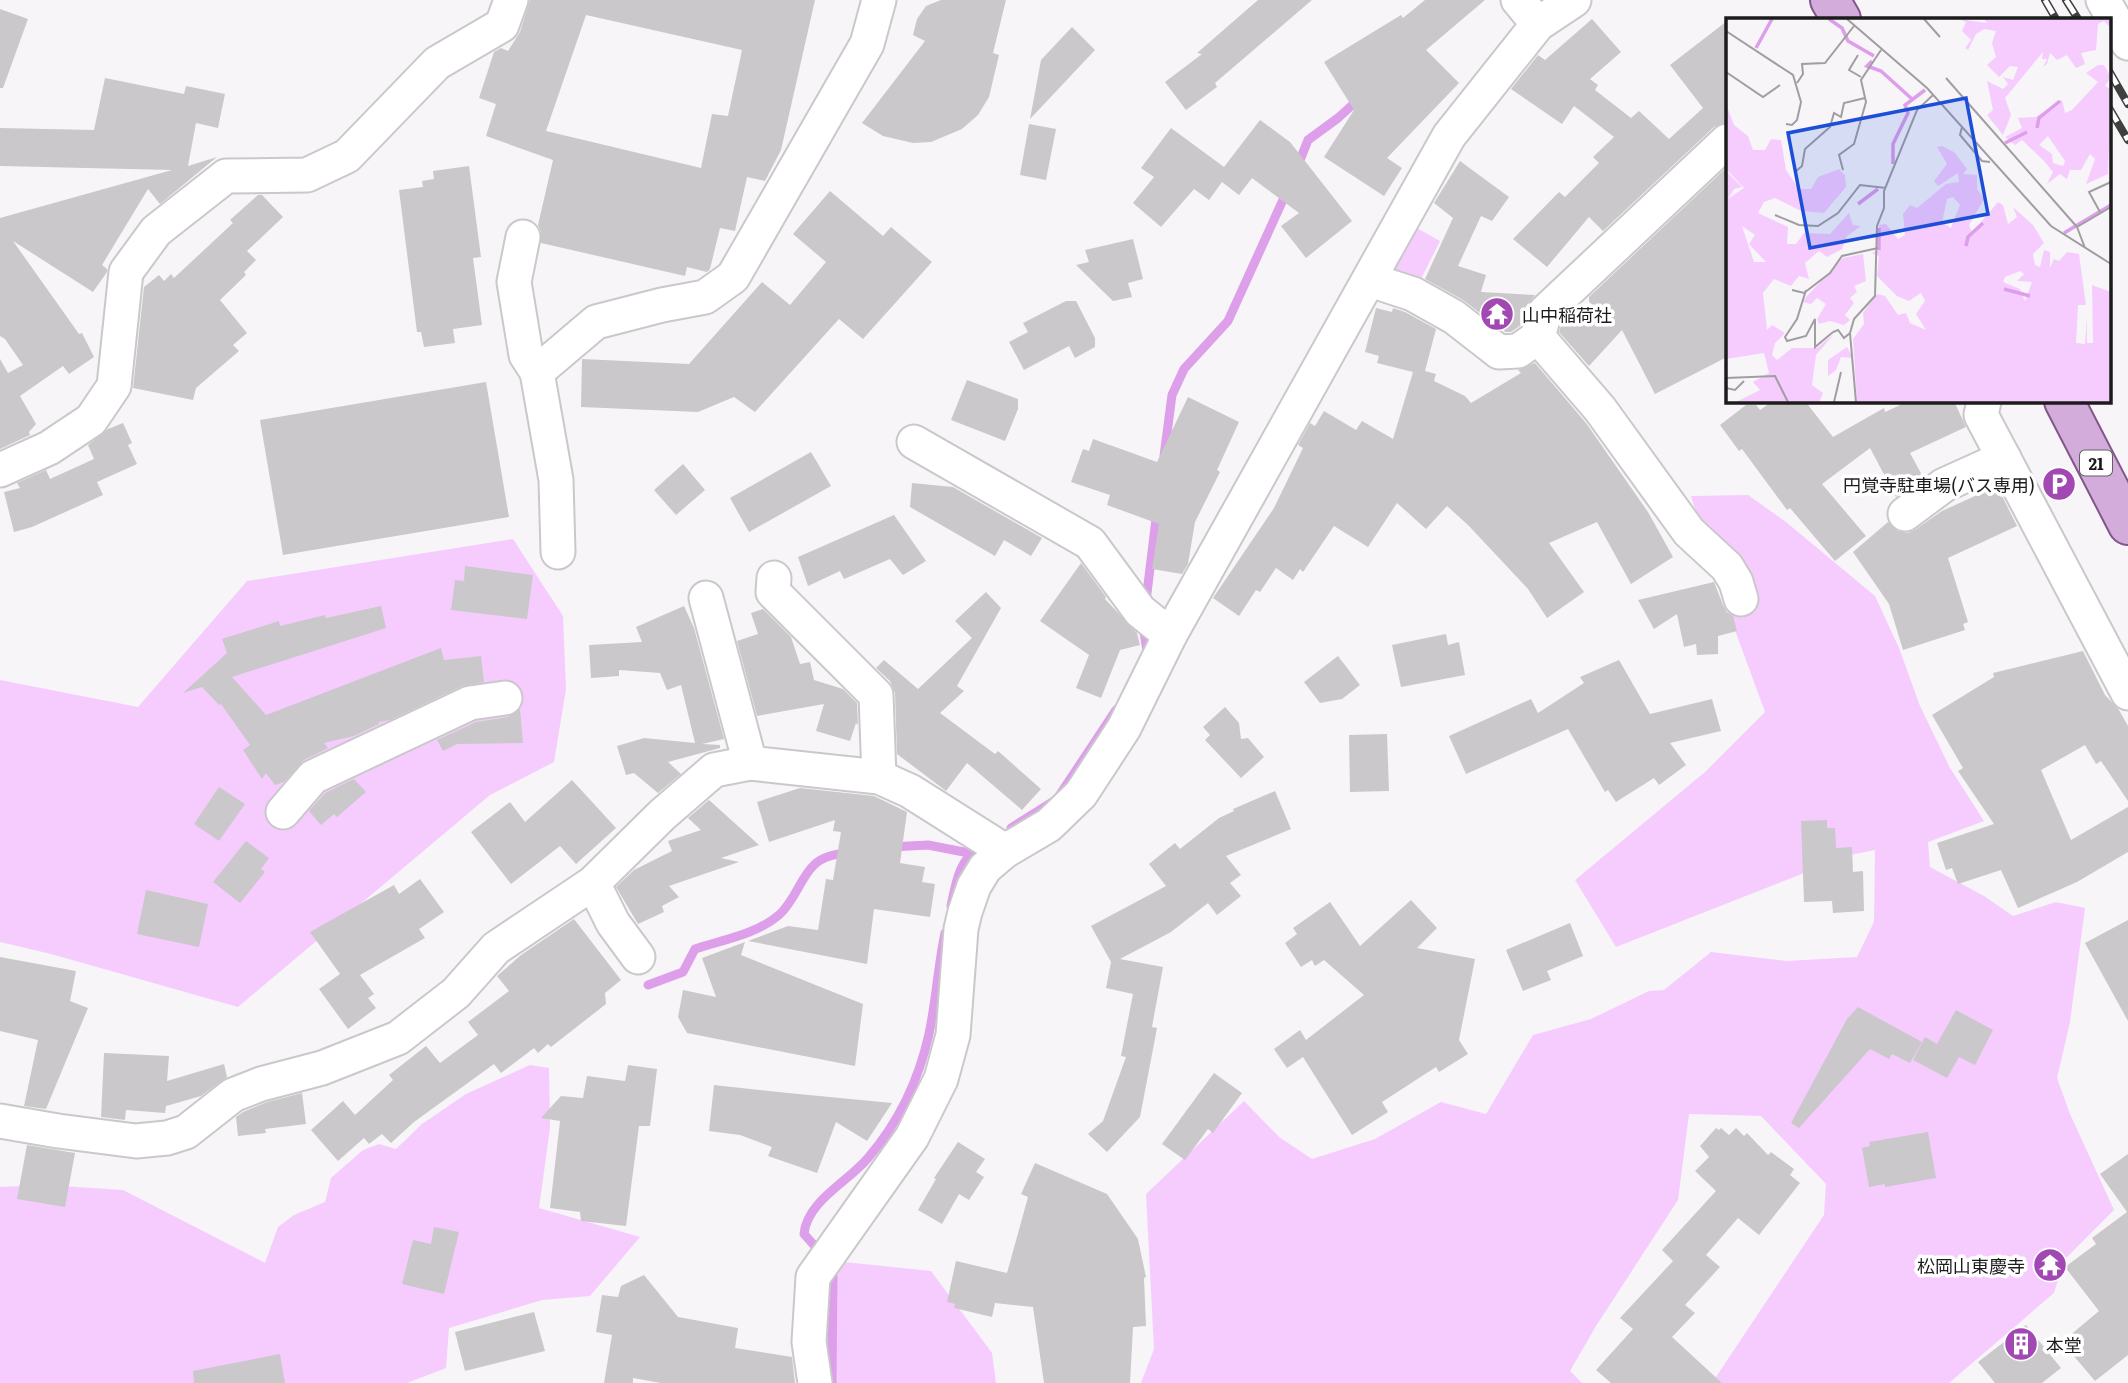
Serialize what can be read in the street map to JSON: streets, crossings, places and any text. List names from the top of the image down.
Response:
{
  "streets": {
    "main road": ["21"]
  },
  "places": {
    "temple": ["山中稲荷社", "松岡山東慶寺"],
    "parking": ["円覚寺駐車場(バス専用)"],
    "building": ["本堂"]
  }
}
